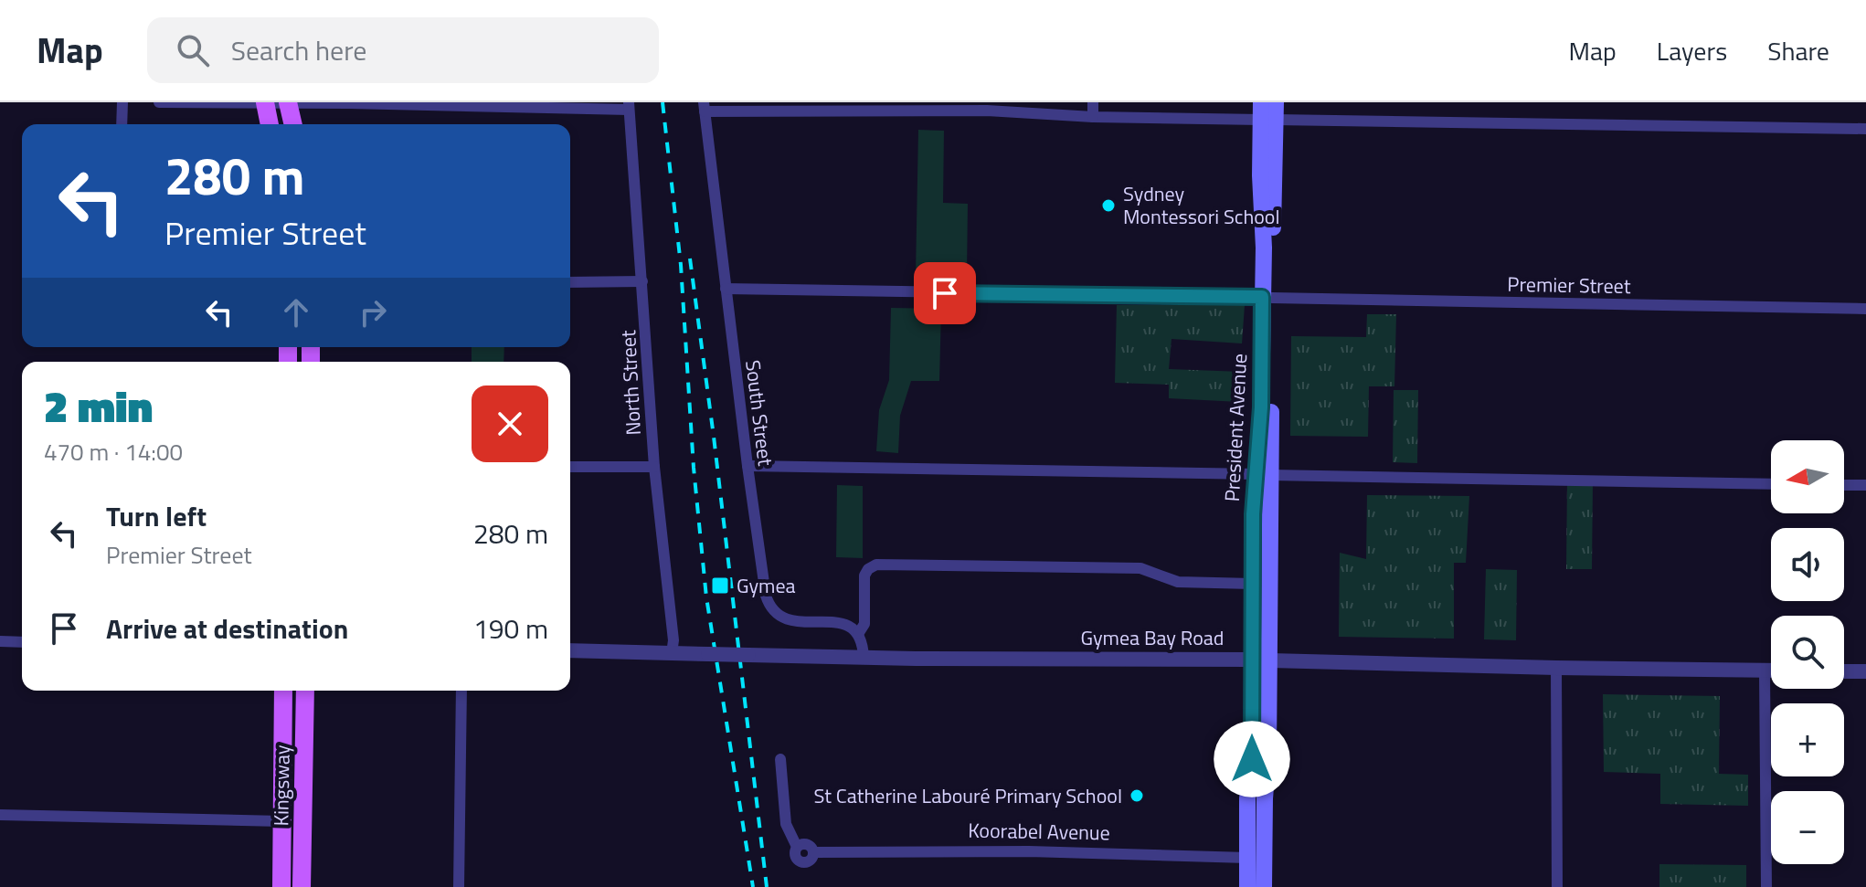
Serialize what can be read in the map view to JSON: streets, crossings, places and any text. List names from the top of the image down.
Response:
{
  "streets": {
    "main road": ["President Avenue", "Gymea Bay Road", "Kingsway"],
    "street": [
      "Premier Street",
      "North Street",
      "South Street",
      "Koorabel Avenue"
    ]
  },
  "crossings": [
    ["Premier Street", "South Street"],
    ["Premier Street", "President Avenue"],
    ["North Street", "Gymea Bay Road"],
    ["President Avenue", "Gymea Bay Road"],
    ["President Avenue", "Koorabel Avenue"]
  ],
  "places": {
    "other": ["Sydney Montessori School", "St Catherine Labouré Primary School"],
    "transit": ["Gymea"]
  },
  "north": "left",
  "page": {
    "header": "Map",
    "search": "Search here",
    "nav": ["Map", "Layers", "Share"],
    "turn": ["280 m", "Premier Street"],
    "heading": ["2 min", "470 m · 14:00"],
    "map_buttons": ["+", "−"],
    "list": [
      {
        "name": "Turn left",
        "note": "Premier Street",
        "value": "280 m"
      },
      {
        "name": "Arrive at destination",
        "value": "190 m"
      }
    ]
  }
}
